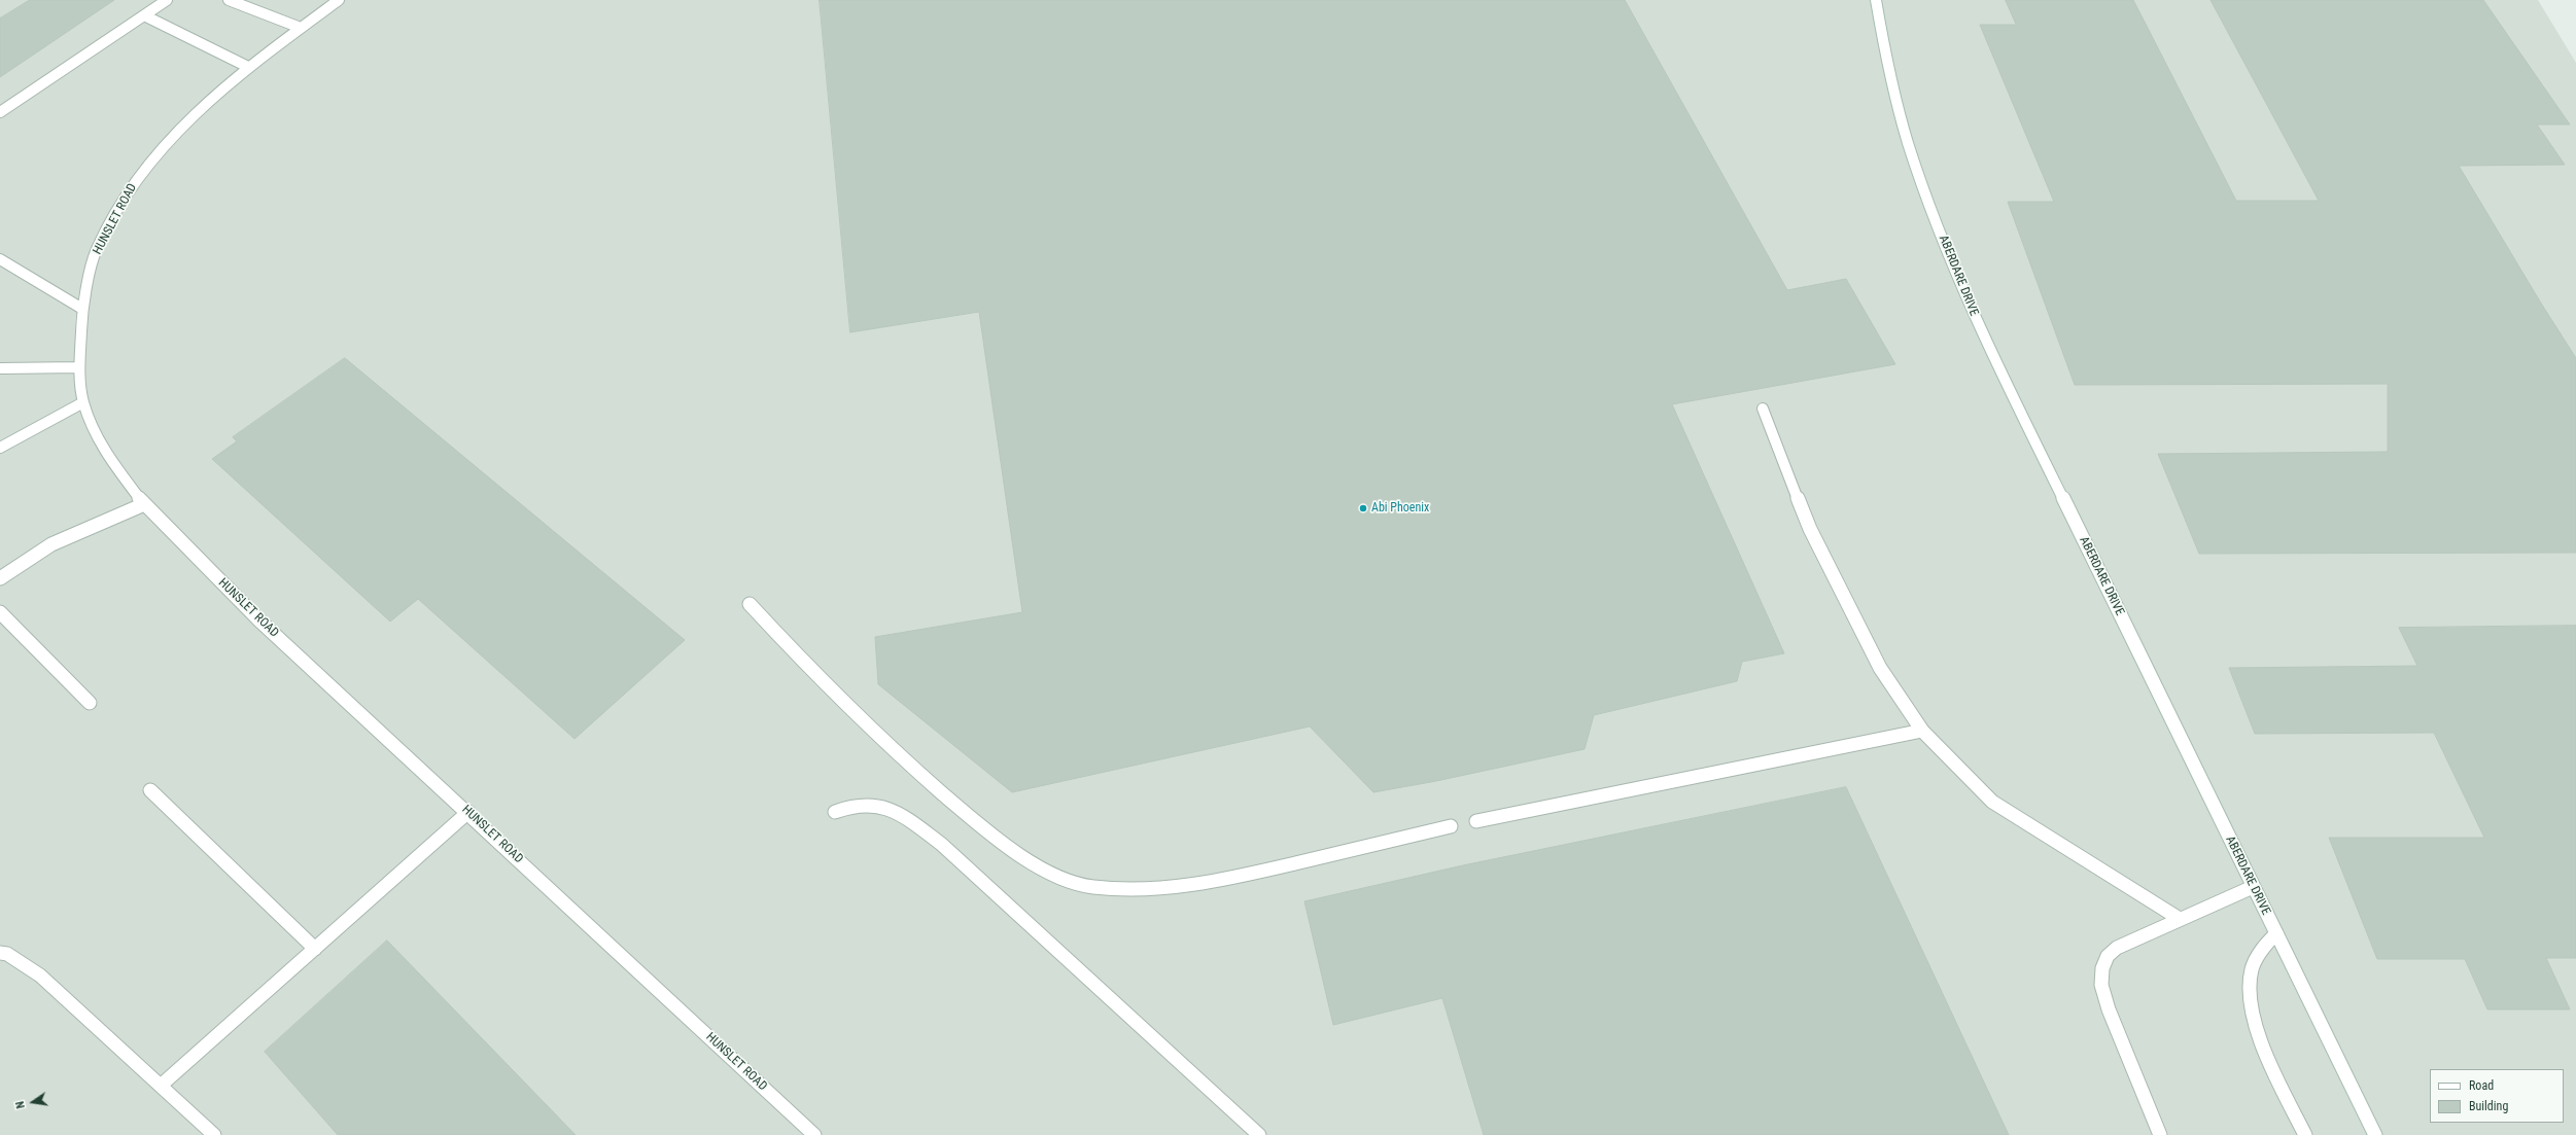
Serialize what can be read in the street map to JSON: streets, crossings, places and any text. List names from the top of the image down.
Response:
{
  "streets": {
    "street": ["HUNSLET ROAD", "ABERDARE DRIVE"]
  },
  "places": ["Abi Phoenix"],
  "legend": ["Road", "Building"],
  "north": "left"
}
